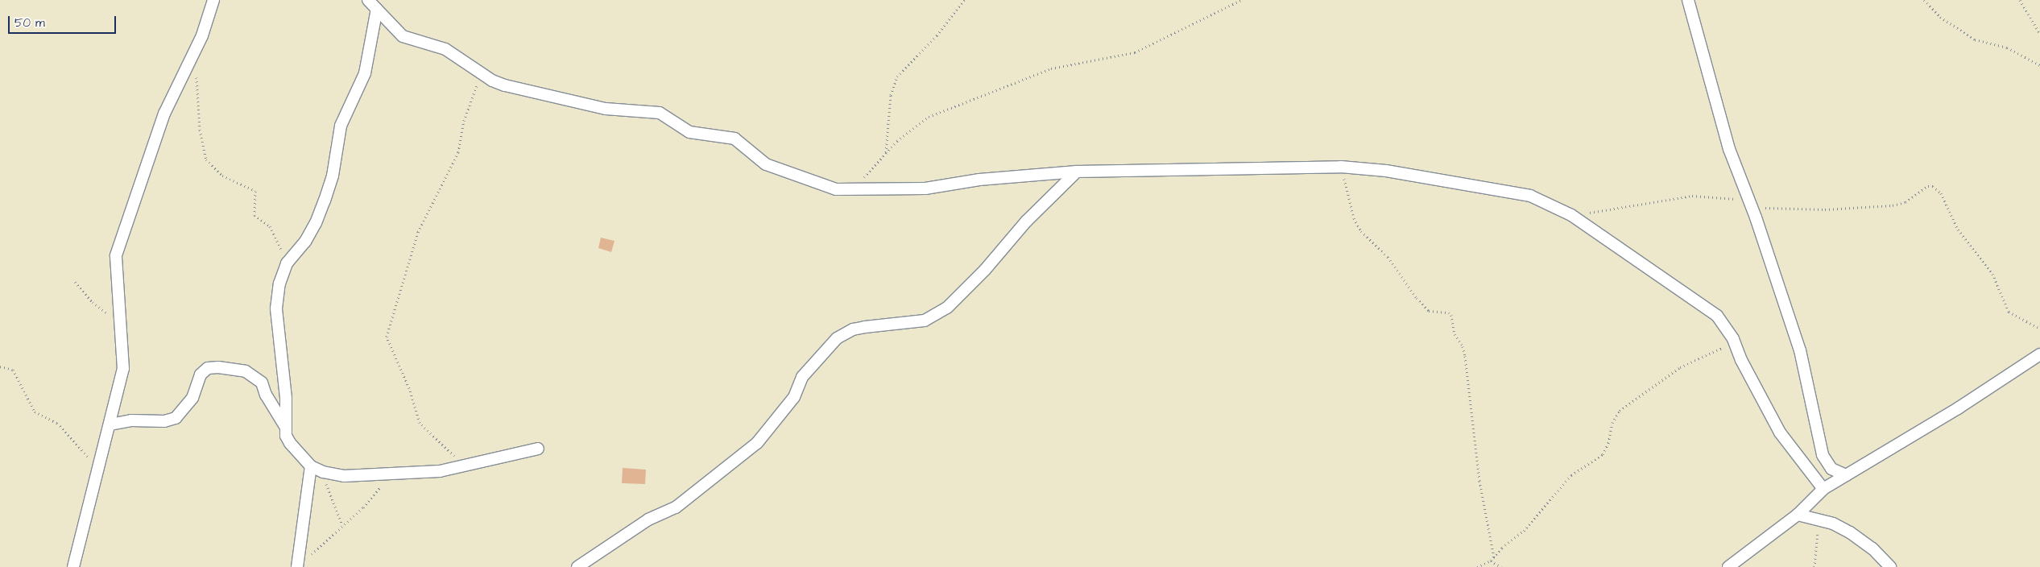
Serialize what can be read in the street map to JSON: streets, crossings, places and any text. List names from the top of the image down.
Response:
{
  "scale_bar": "50 m"
}
